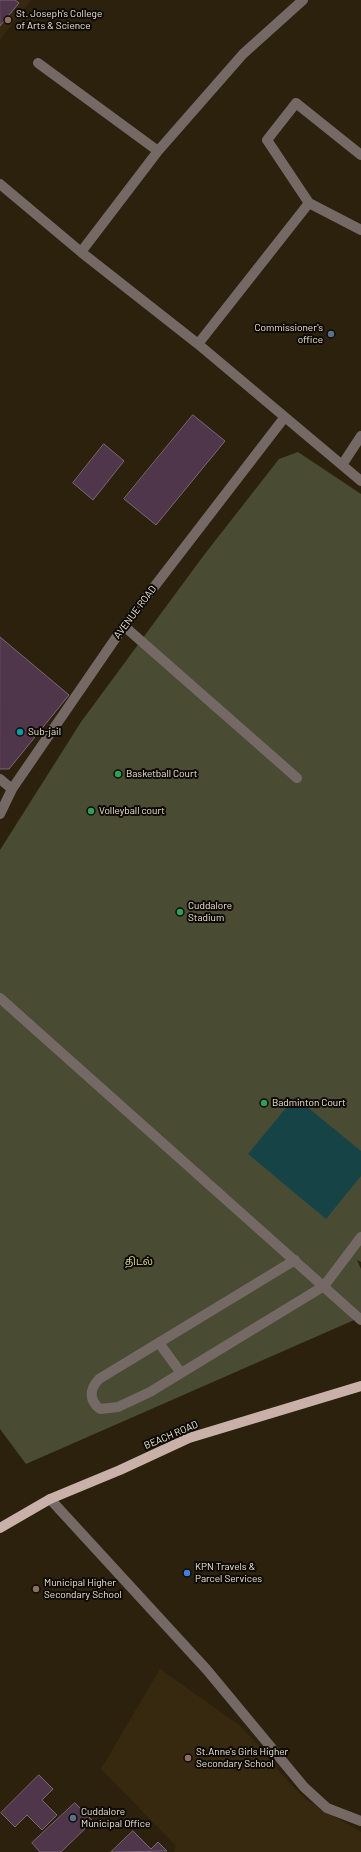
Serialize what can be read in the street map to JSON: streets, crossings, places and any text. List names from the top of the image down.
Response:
{
  "streets": {
    "main road": ["BEACH ROAD"],
    "street": ["AVENUE ROAD"]
  },
  "parks": ["திடல்"],
  "places": [
    "St. Joseph's College of Arts & Science",
    "Commissioner's office",
    "Sub-jail",
    "Basketball Court",
    "Volleyball court",
    "Cuddalore Stadium",
    "Badminton Court",
    "KPN Travels & Parcel Services",
    "Municipal Higher Secondary School",
    "St.Anne's Girls Higher Secondary School",
    "Cuddalore Municipal Office"
  ]
}
